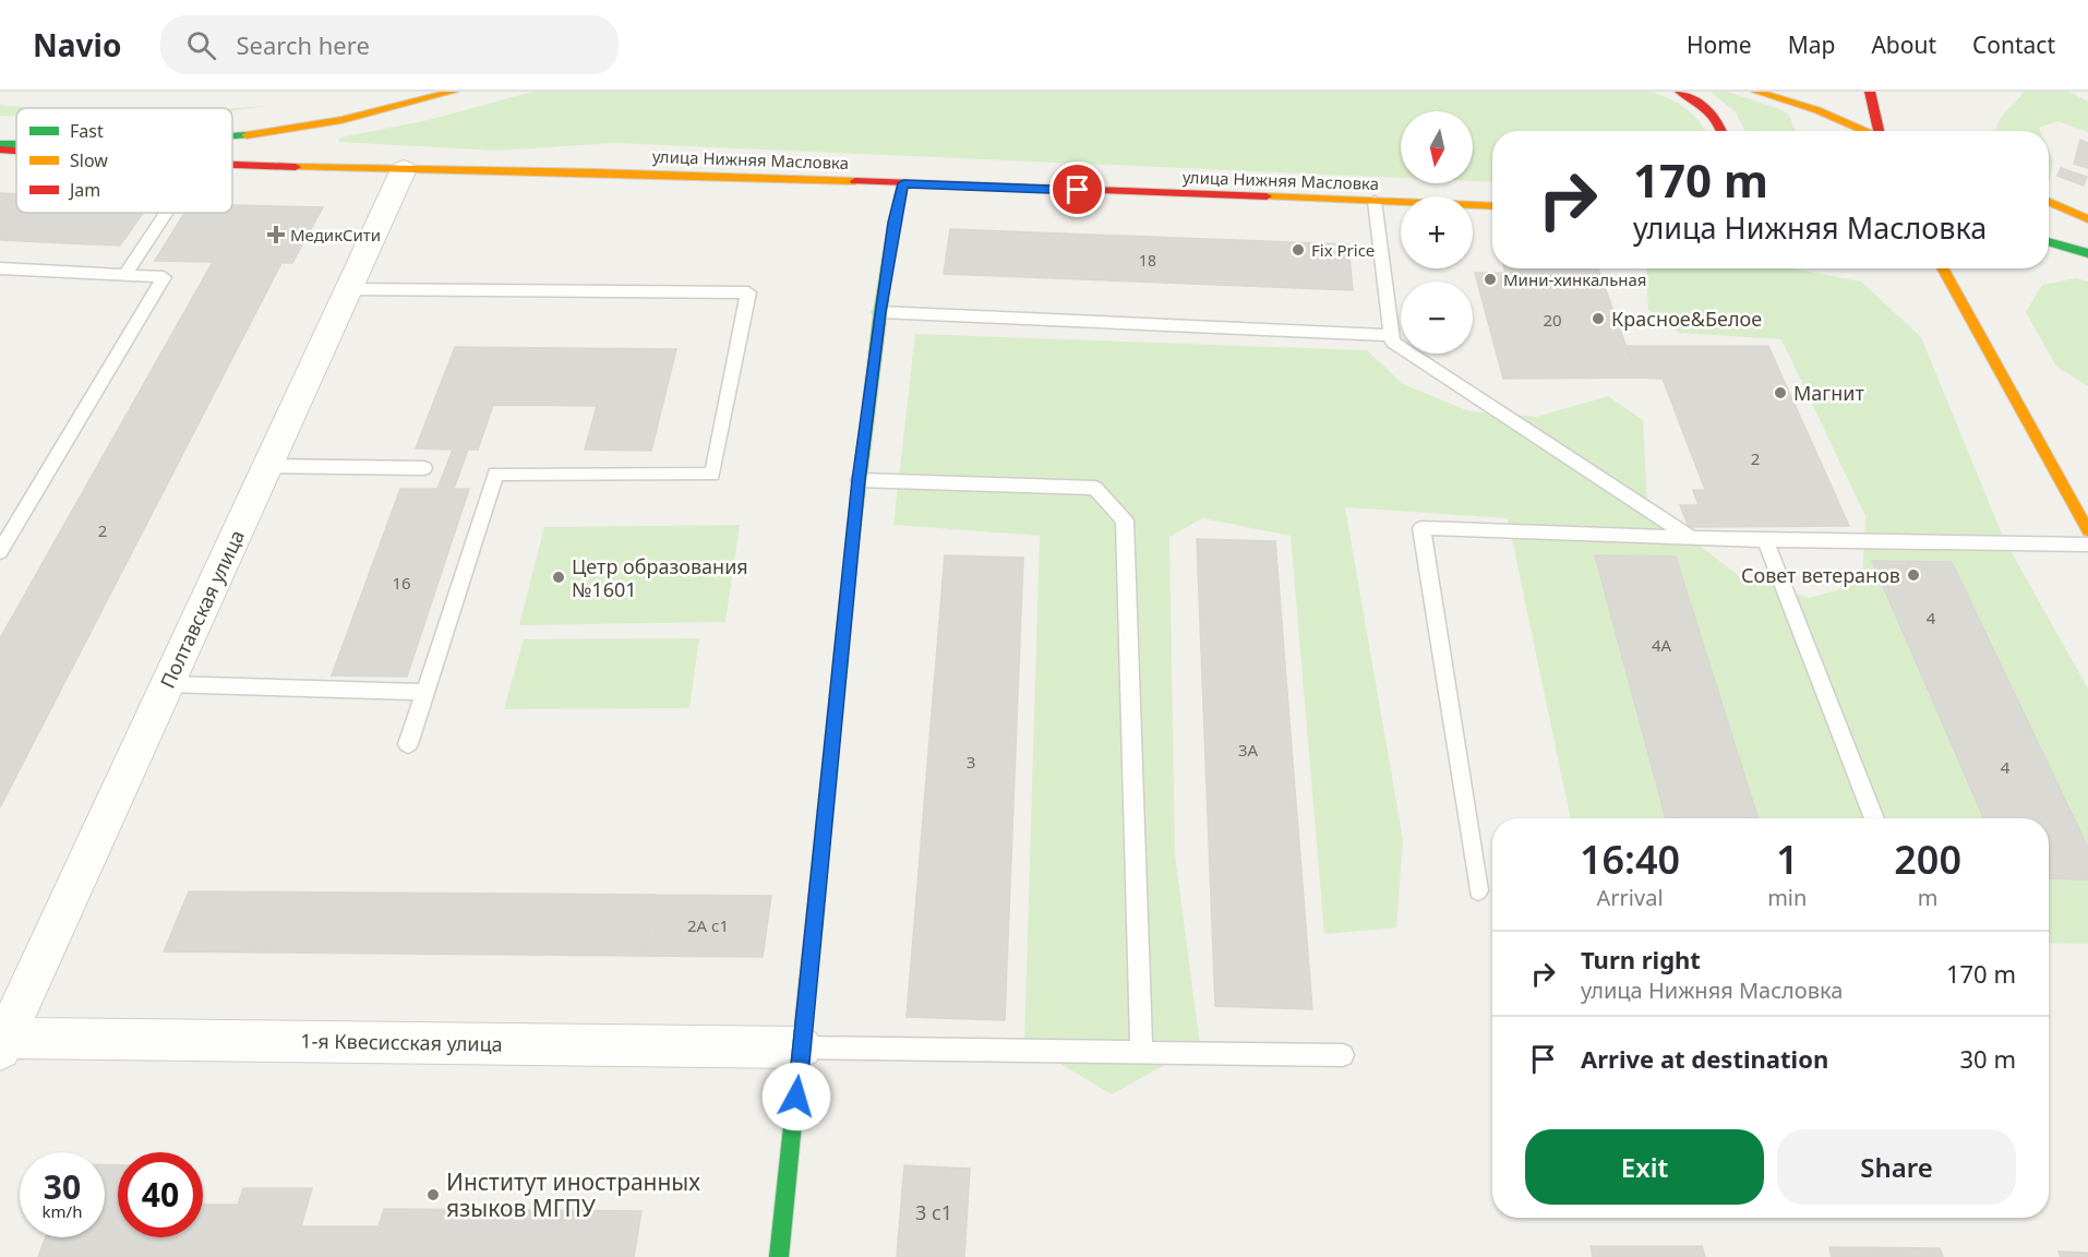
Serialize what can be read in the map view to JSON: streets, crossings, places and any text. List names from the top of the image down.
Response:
{
  "streets": {
    "street": ["улица Нижняя Масловка", "Полтавская улица", "1-я Квесисская улица"]
  },
  "crossings": [
    ["улица Нижняя Масловка", "Полтавская улица"],
    ["Полтавская улица", "1-я Квесисская улица"]
  ],
  "places": {
    "health": ["МедикСити"],
    "other": [
      "Fix Price",
      "Мини-хинкальная",
      "Красное&Белое",
      "Магнит",
      "Совет ветеранов",
      "Цетр образования №1601",
      "Институт иностранных языков МГПУ"
    ]
  },
  "house_numbers": [
    "18",
    "20",
    "2",
    "2",
    "16",
    "4",
    "4А",
    "3А",
    "3",
    "4",
    "2А с1",
    "3 с1"
  ],
  "legend": ["Fast", "Slow", "Jam"],
  "north": "bottom",
  "page": {
    "header": "Navio",
    "search": "Search here",
    "nav": [
      "Home",
      "Map",
      "About",
      "Contact"
    ],
    "map_buttons": ["+", "−"],
    "turn": ["170 m", "улица Нижняя Масловка"],
    "eta": [
      "16:40",
      "Arrival",
      "1",
      "min",
      "200",
      "m"
    ],
    "list": [
      {
        "name": "Turn right",
        "note": "улица Нижняя Масловка",
        "value": "170 m"
      },
      {
        "name": "Arrive at destination",
        "value": "30 m"
      }
    ],
    "buttons": ["Exit", "Share"],
    "speed": "30 km/h",
    "limit": "40"
  }
}
